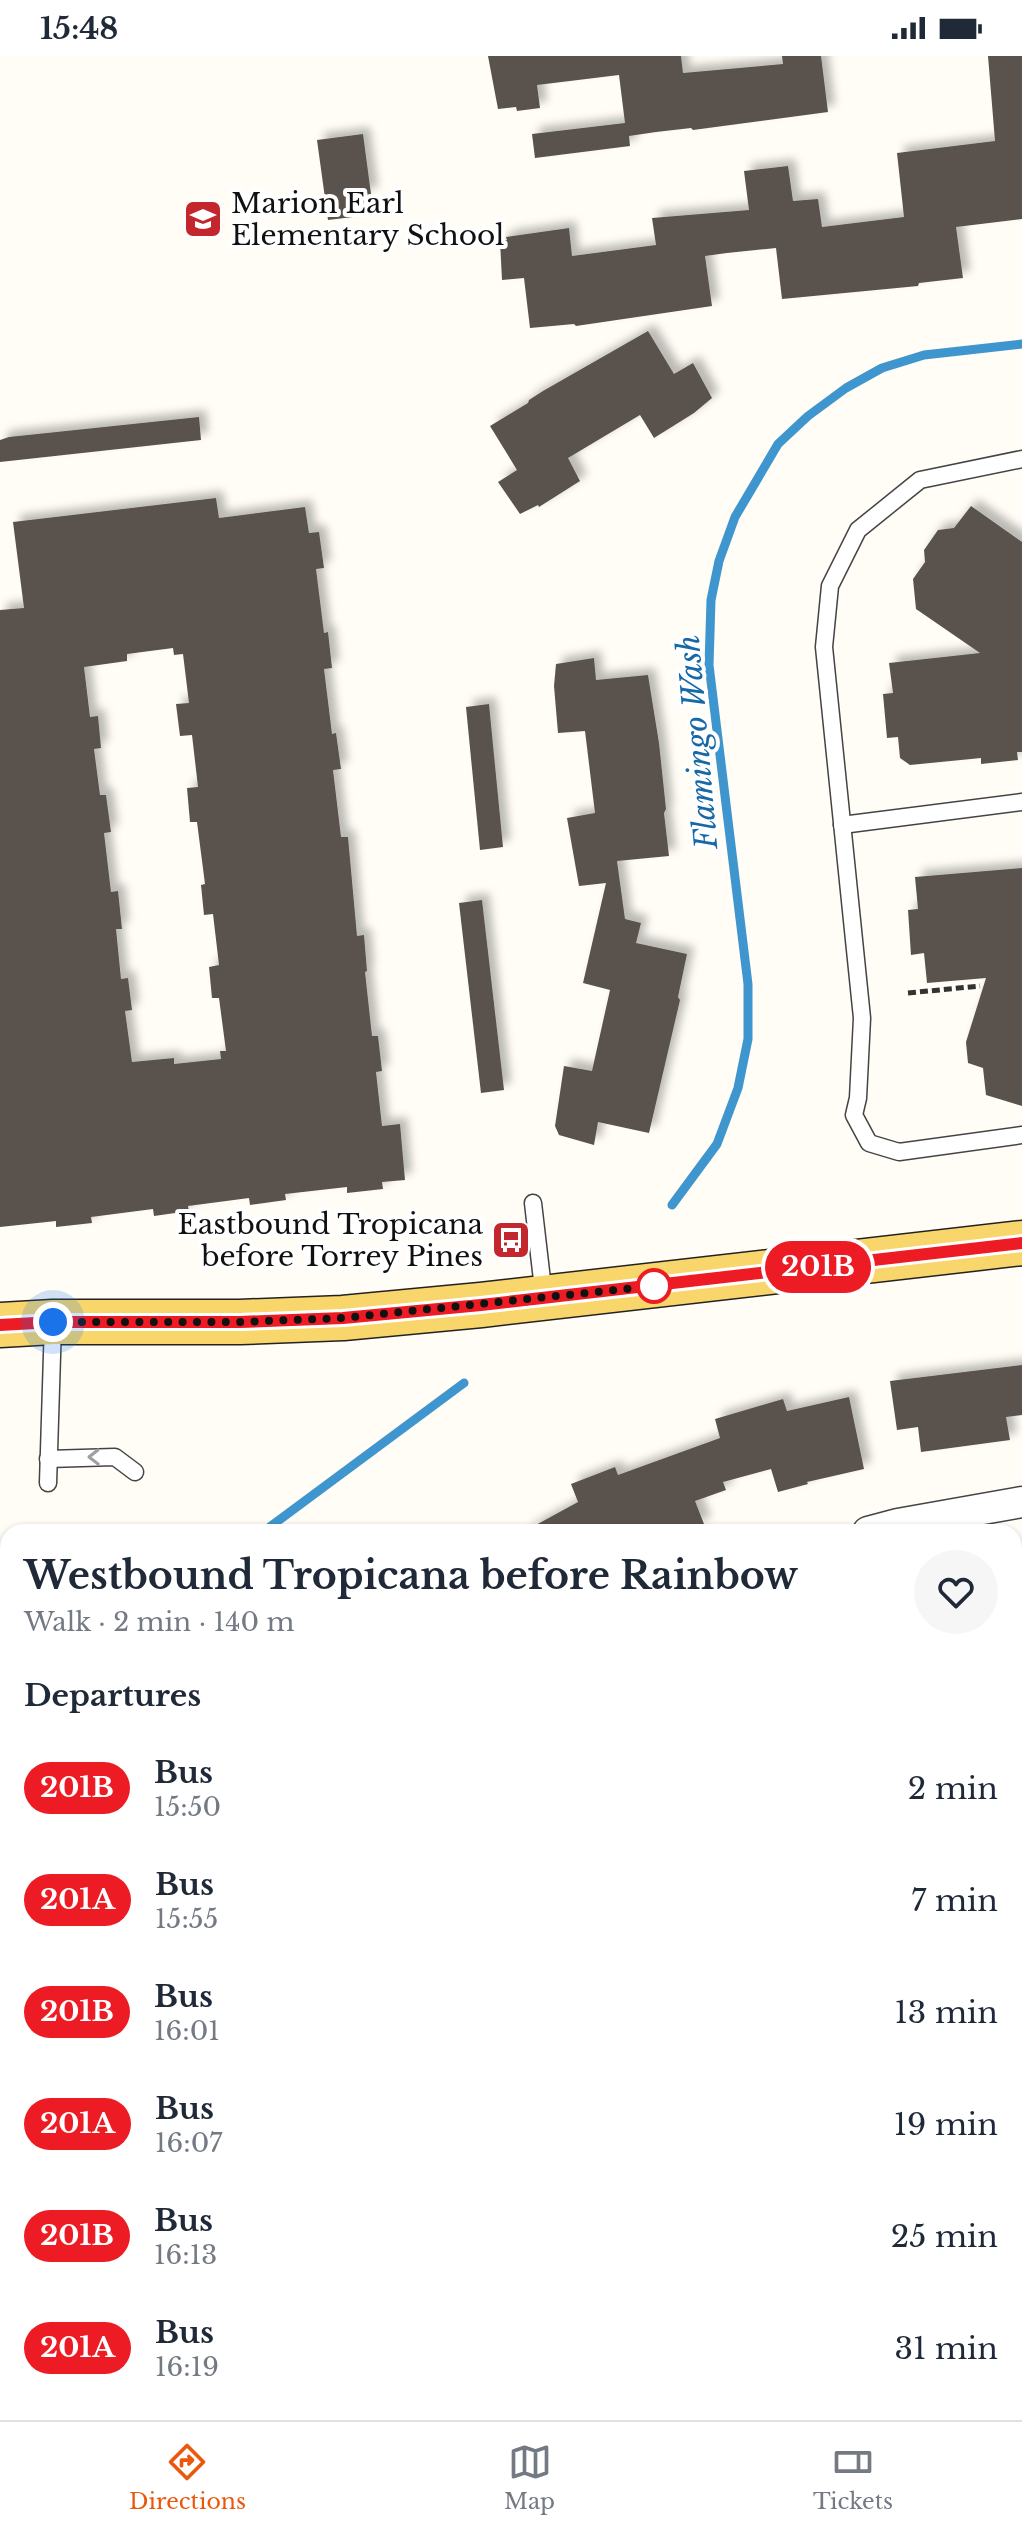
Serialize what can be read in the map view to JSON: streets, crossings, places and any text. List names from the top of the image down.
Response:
{
  "water": ["Flamingo Wash"],
  "places": {
    "school or university": ["Marion Earl Elementary School"],
    "bus stop": ["Eastbound Tropicana before Torrey Pines"]
  },
  "lines": ["bus line 201B"],
  "page": {
    "status": "15:48",
    "on_map": "201B",
    "heading": [
      ["Westbound Tropicana before Rainbow", "Walk · 2 min · 140 m"],
      "Departures"
    ],
    "list": [
      {
        "mark": "201B",
        "name": "Bus",
        "note": "15:50",
        "value": "2 min"
      },
      {
        "mark": "201A",
        "name": "Bus",
        "note": "15:55",
        "value": "7 min"
      },
      {
        "mark": "201B",
        "name": "Bus",
        "note": "16:01",
        "value": "13 min"
      },
      {
        "mark": "201A",
        "name": "Bus",
        "note": "16:07",
        "value": "19 min"
      },
      {
        "mark": "201B",
        "name": "Bus",
        "note": "16:13",
        "value": "25 min"
      },
      {
        "mark": "201A",
        "name": "Bus",
        "note": "16:19",
        "value": "31 min"
      }
    ],
    "tabs": ["Directions", "Map", "Tickets"]
  }
}
